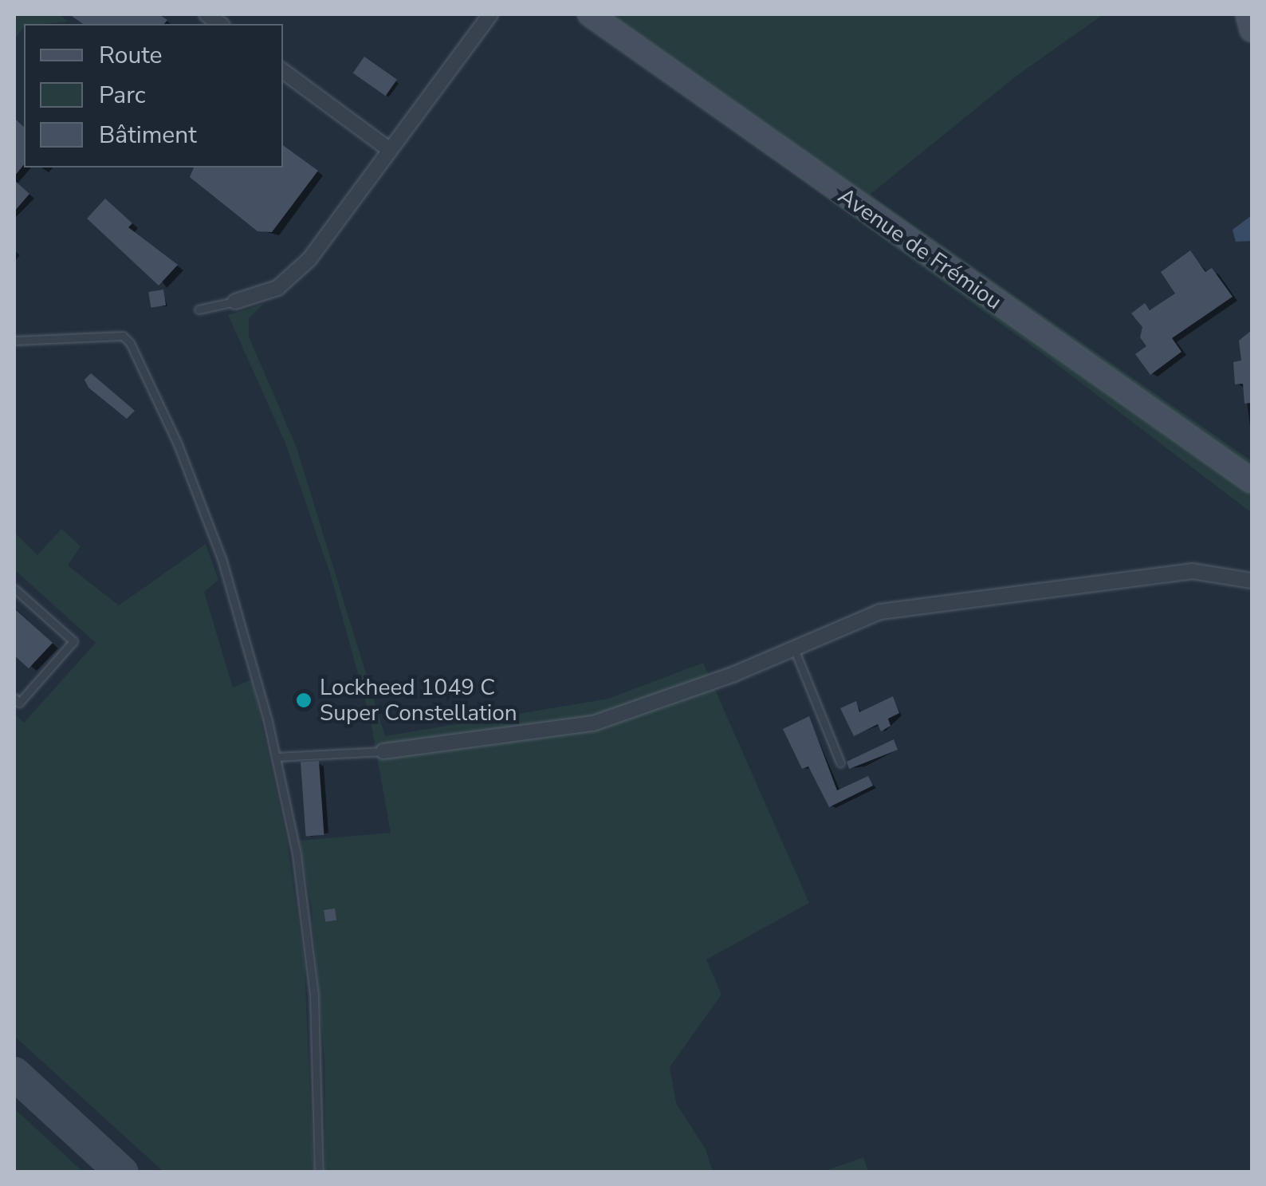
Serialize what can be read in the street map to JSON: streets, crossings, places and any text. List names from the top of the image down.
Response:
{
  "streets": {
    "main road": ["Avenue de Frémiou"]
  },
  "places": ["Lockheed 1049 C Super Constellation"],
  "legend": ["Route", "Parc", "Bâtiment"]
}
